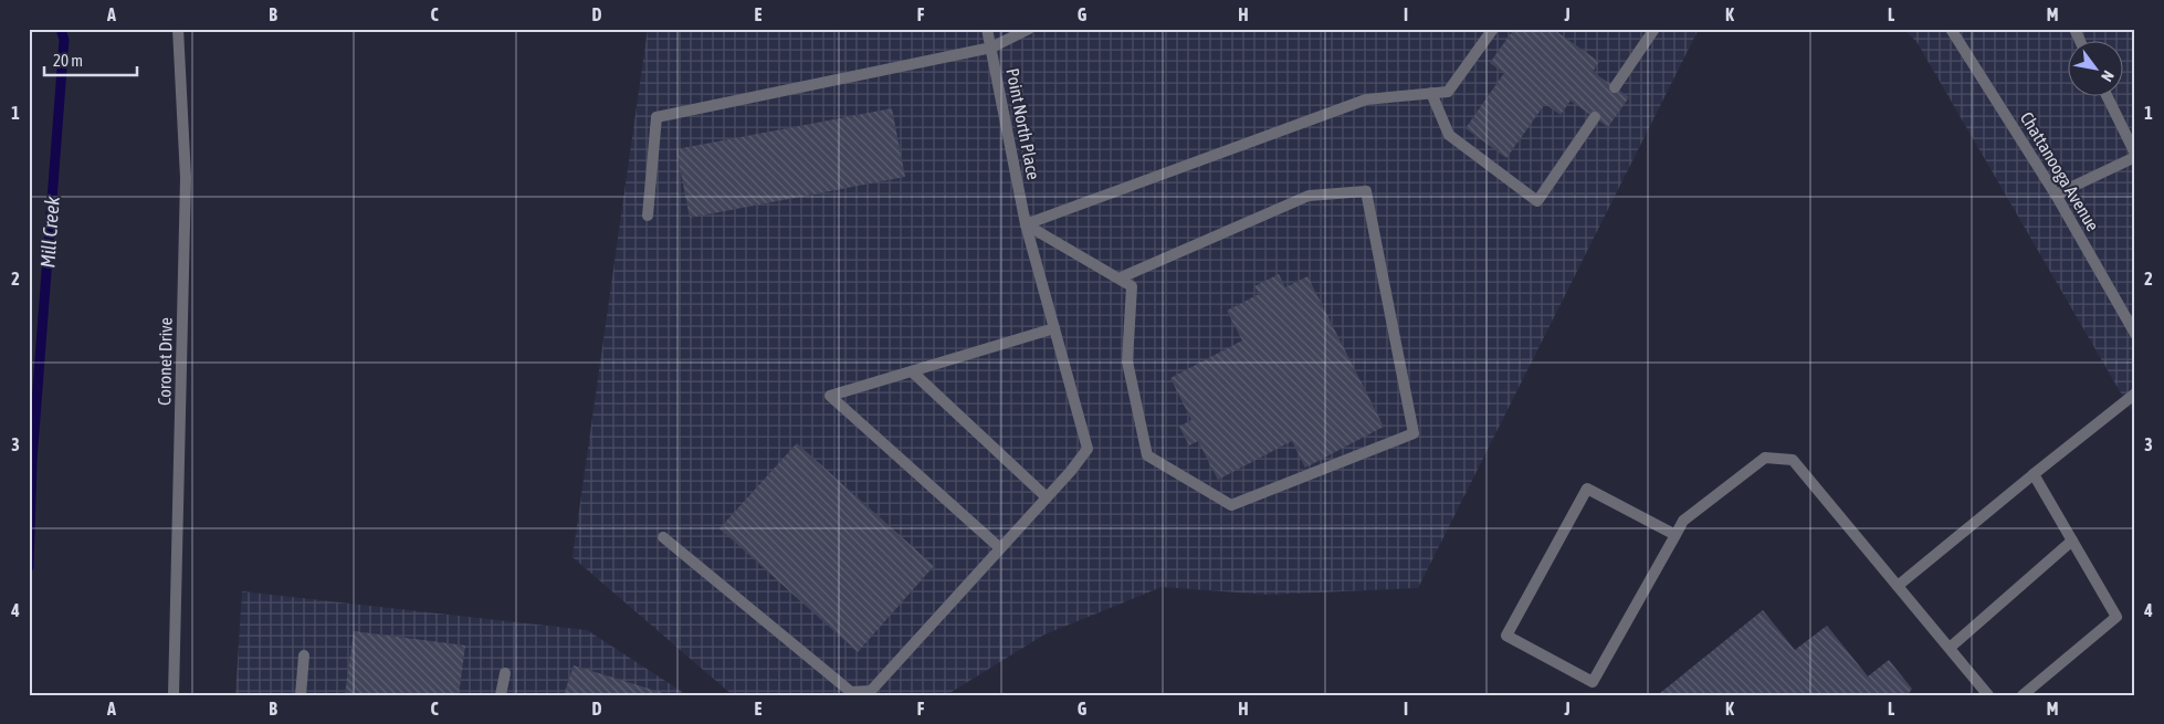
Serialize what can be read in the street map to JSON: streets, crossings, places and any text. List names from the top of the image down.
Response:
{
  "streets": {
    "street": ["Point North Place", "Chattanooga Avenue", "Coronet Drive"]
  },
  "water": ["Mill Creek"],
  "scale_bar": "20 m",
  "north": "bottom right",
  "grid": {
    "columns": [
      "A",
      "B",
      "C",
      "D",
      "E",
      "F",
      "G",
      "H",
      "I",
      "J",
      "K",
      "L",
      "M"
    ],
    "rows": [
      "1",
      "2",
      "3",
      "4"
    ]
  }
}
